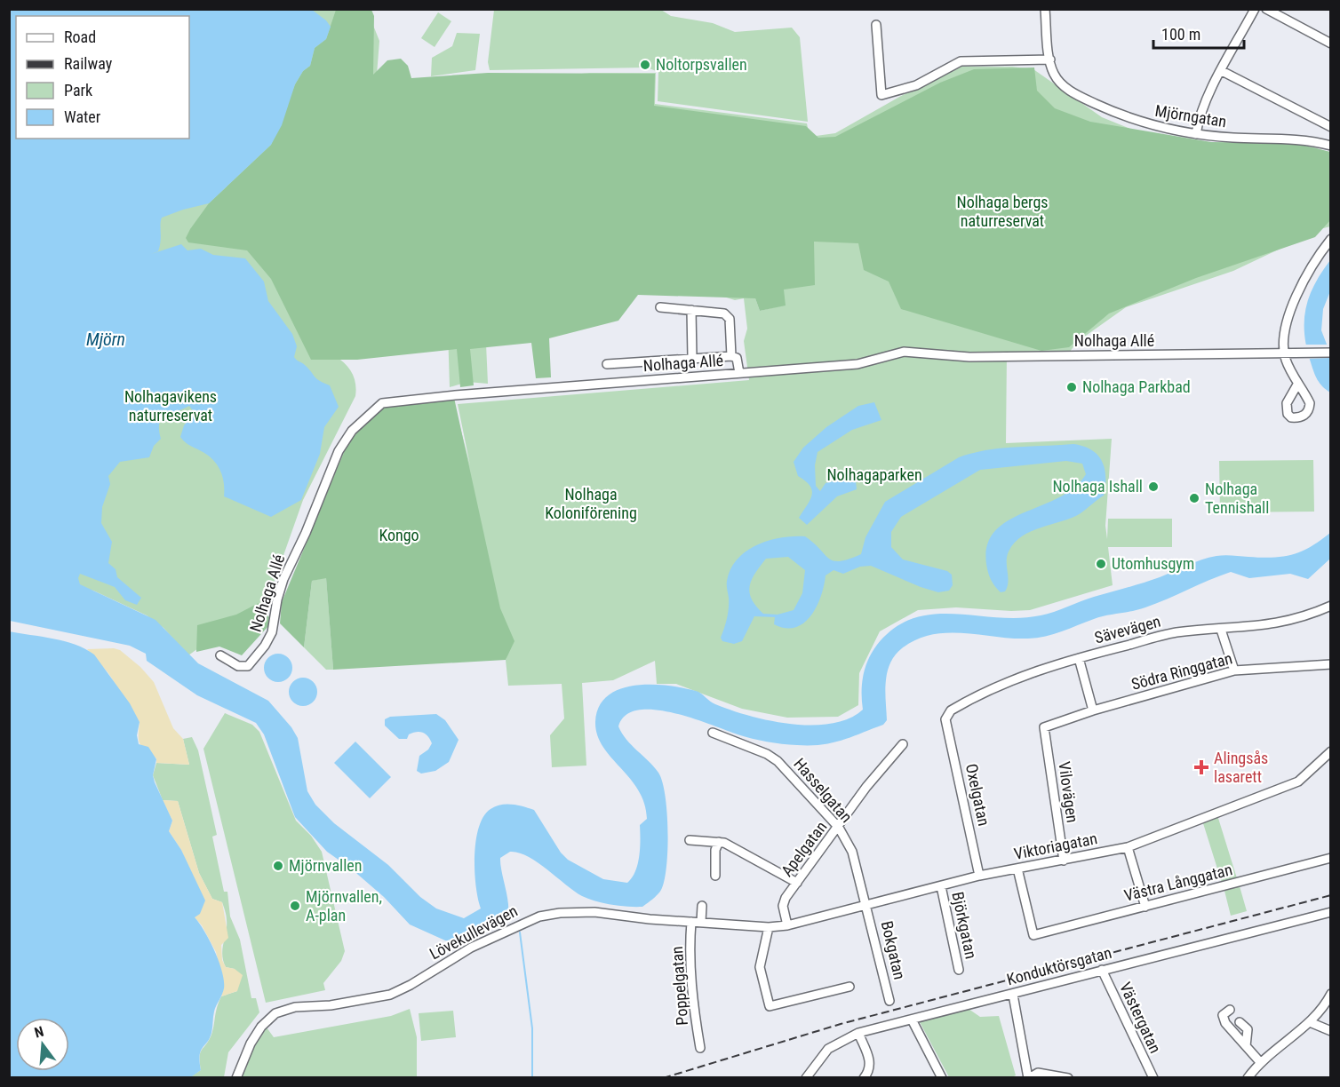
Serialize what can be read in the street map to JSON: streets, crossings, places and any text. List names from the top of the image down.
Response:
{
  "streets": {
    "street": [
      "Mjörngatan",
      "Nolhaga Allé",
      "Sävevägen",
      "Södra Ringgatan",
      "Hasselgatan",
      "Vilovägen",
      "Oxelgatan",
      "Viktoriagatan",
      "Apelgatan",
      "Västra Långgatan",
      "Björkgatan",
      "Lövekullevägen",
      "Bokgatan",
      "Konduktörsgatan",
      "Poppelgatan",
      "Västergatan"
    ]
  },
  "crossings": [
    ["Sävevägen", "Oxelgatan"],
    ["Södra Ringgatan", "Vilovägen"],
    ["Hasselgatan", "Viktoriagatan"],
    ["Hasselgatan", "Apelgatan"],
    ["Hasselgatan", "Bokgatan"],
    ["Vilovägen", "Viktoriagatan"],
    ["Oxelgatan", "Viktoriagatan"],
    ["Viktoriagatan", "Apelgatan"],
    ["Viktoriagatan", "Västra Långgatan"],
    ["Viktoriagatan", "Björkgatan"],
    ["Viktoriagatan", "Lövekullevägen"],
    ["Viktoriagatan", "Bokgatan"],
    ["Lövekullevägen", "Poppelgatan"],
    ["Konduktörsgatan", "Västergatan"]
  ],
  "water": ["Mjörn"],
  "parks": [
    "Nolhaga bergs naturreservat",
    "Nolhagavikens naturreservat",
    "Nolhagaparken",
    "Nolhaga Koloniförening",
    "Kongo"
  ],
  "places": {
    "other": [
      "Noltorpsvallen",
      "Nolhaga Parkbad",
      "Nolhaga Ishall",
      "Nolhaga Tennishall",
      "Utomhusgym",
      "Mjörnvallen",
      "Mjörnvallen, A-plan"
    ],
    "health": ["Alingsås lasarett"]
  },
  "legend": [
    "Road",
    "Railway",
    "Park",
    "Water"
  ],
  "scale_bar": "100 m",
  "north": "top"
}
